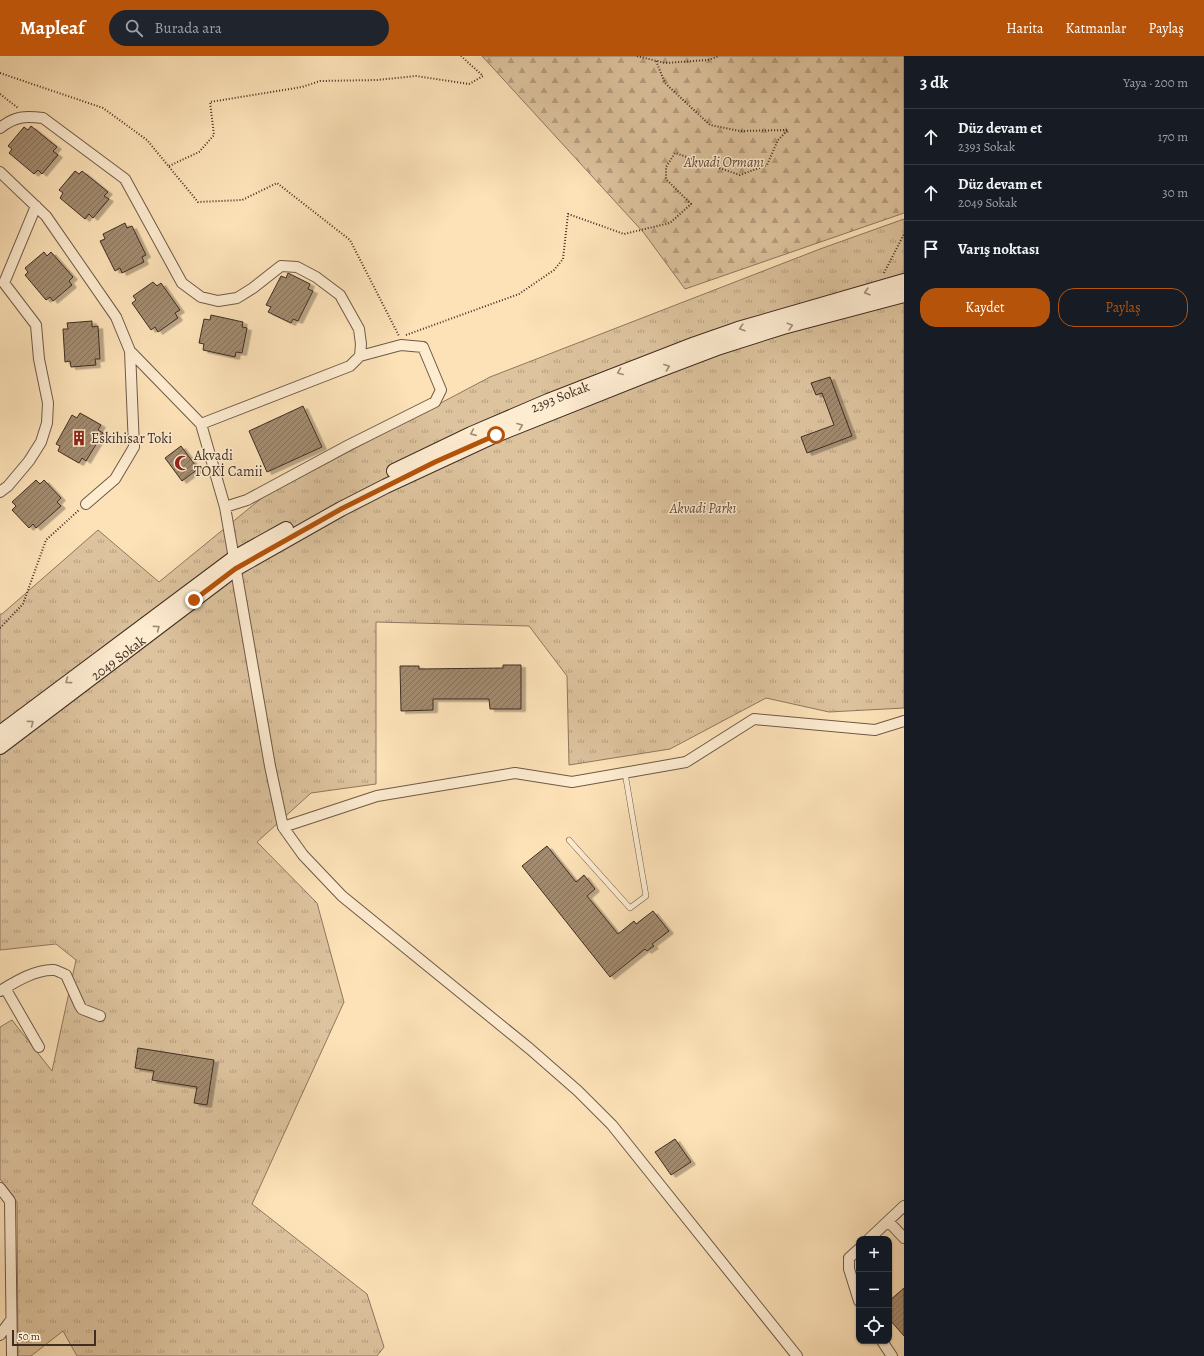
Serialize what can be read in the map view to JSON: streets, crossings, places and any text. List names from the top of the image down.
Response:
{
  "streets": {
    "main road": ["2393 Sokak", "2049 Sokak"]
  },
  "crossings": [
    ["2393 Sokak", "2049 Sokak"]
  ],
  "parks": ["Akvadi Ormanı", "Akvadi Parkı"],
  "places": {
    "building": ["Eskihisar Toki"],
    "mosque": ["Akvadi TOKİ Camii"]
  },
  "scale_bar": "50 m",
  "page": {
    "header": "Mapleaf",
    "search": "Burada ara",
    "nav": ["Harita", "Katmanlar", "Paylaş"],
    "heading": ["3 dk", "Yaya · 200 m"],
    "list": [
      ["Düz devam et", "2393 Sokak", "170 m"],
      ["Düz devam et", "2049 Sokak", "30 m"],
      "Varış noktası"
    ],
    "buttons": ["Kaydet", "Paylaş"],
    "map_buttons": ["+", "−"],
    "scale": "50 m"
  }
}
